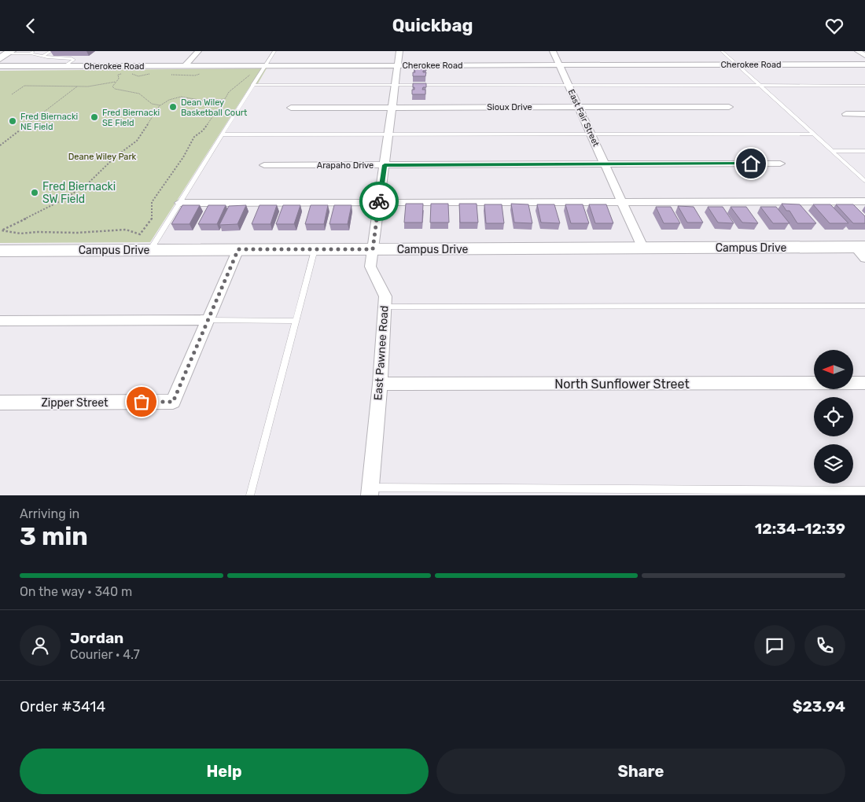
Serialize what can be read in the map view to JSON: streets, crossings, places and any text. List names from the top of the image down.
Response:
{
  "streets": {
    "main road": ["Campus Drive"],
    "street": [
      "Cherokee Road",
      "Sioux Drive",
      "East Fair Street",
      "Arapaho Drive",
      "East Pawnee Road",
      "North Sunflower Street",
      "Zipper Street"
    ]
  },
  "crossings": [
    ["Cherokee Road", "East Fair Street"],
    ["Cherokee Road", "East Pawnee Road"],
    ["Sioux Drive", "East Fair Street"],
    ["Sioux Drive", "East Pawnee Road"],
    ["East Fair Street", "Arapaho Drive"],
    ["East Fair Street", "Campus Drive"],
    ["Arapaho Drive", "East Pawnee Road"],
    ["Campus Drive", "East Pawnee Road"],
    ["Campus Drive", "Zipper Street"],
    ["East Pawnee Road", "North Sunflower Street"]
  ],
  "parks": ["Deane Wiley Park"],
  "places": [
    "Dean Wiley Basketball Court",
    "Fred Biernacki SE Field",
    "Fred Biernacki NE Field",
    "Fred Biernacki SW Field"
  ],
  "north": "left",
  "page": {
    "header": "Quickbag",
    "heading": ["3 min", "Arriving in", "12:34–12:39"],
    "panel": [
      "Jordan",
      "Courier · 4.7",
      "Order #3414",
      "$23.94"
    ],
    "bar": "On the way · 340 m",
    "buttons": ["Help", "Share"]
  }
}
